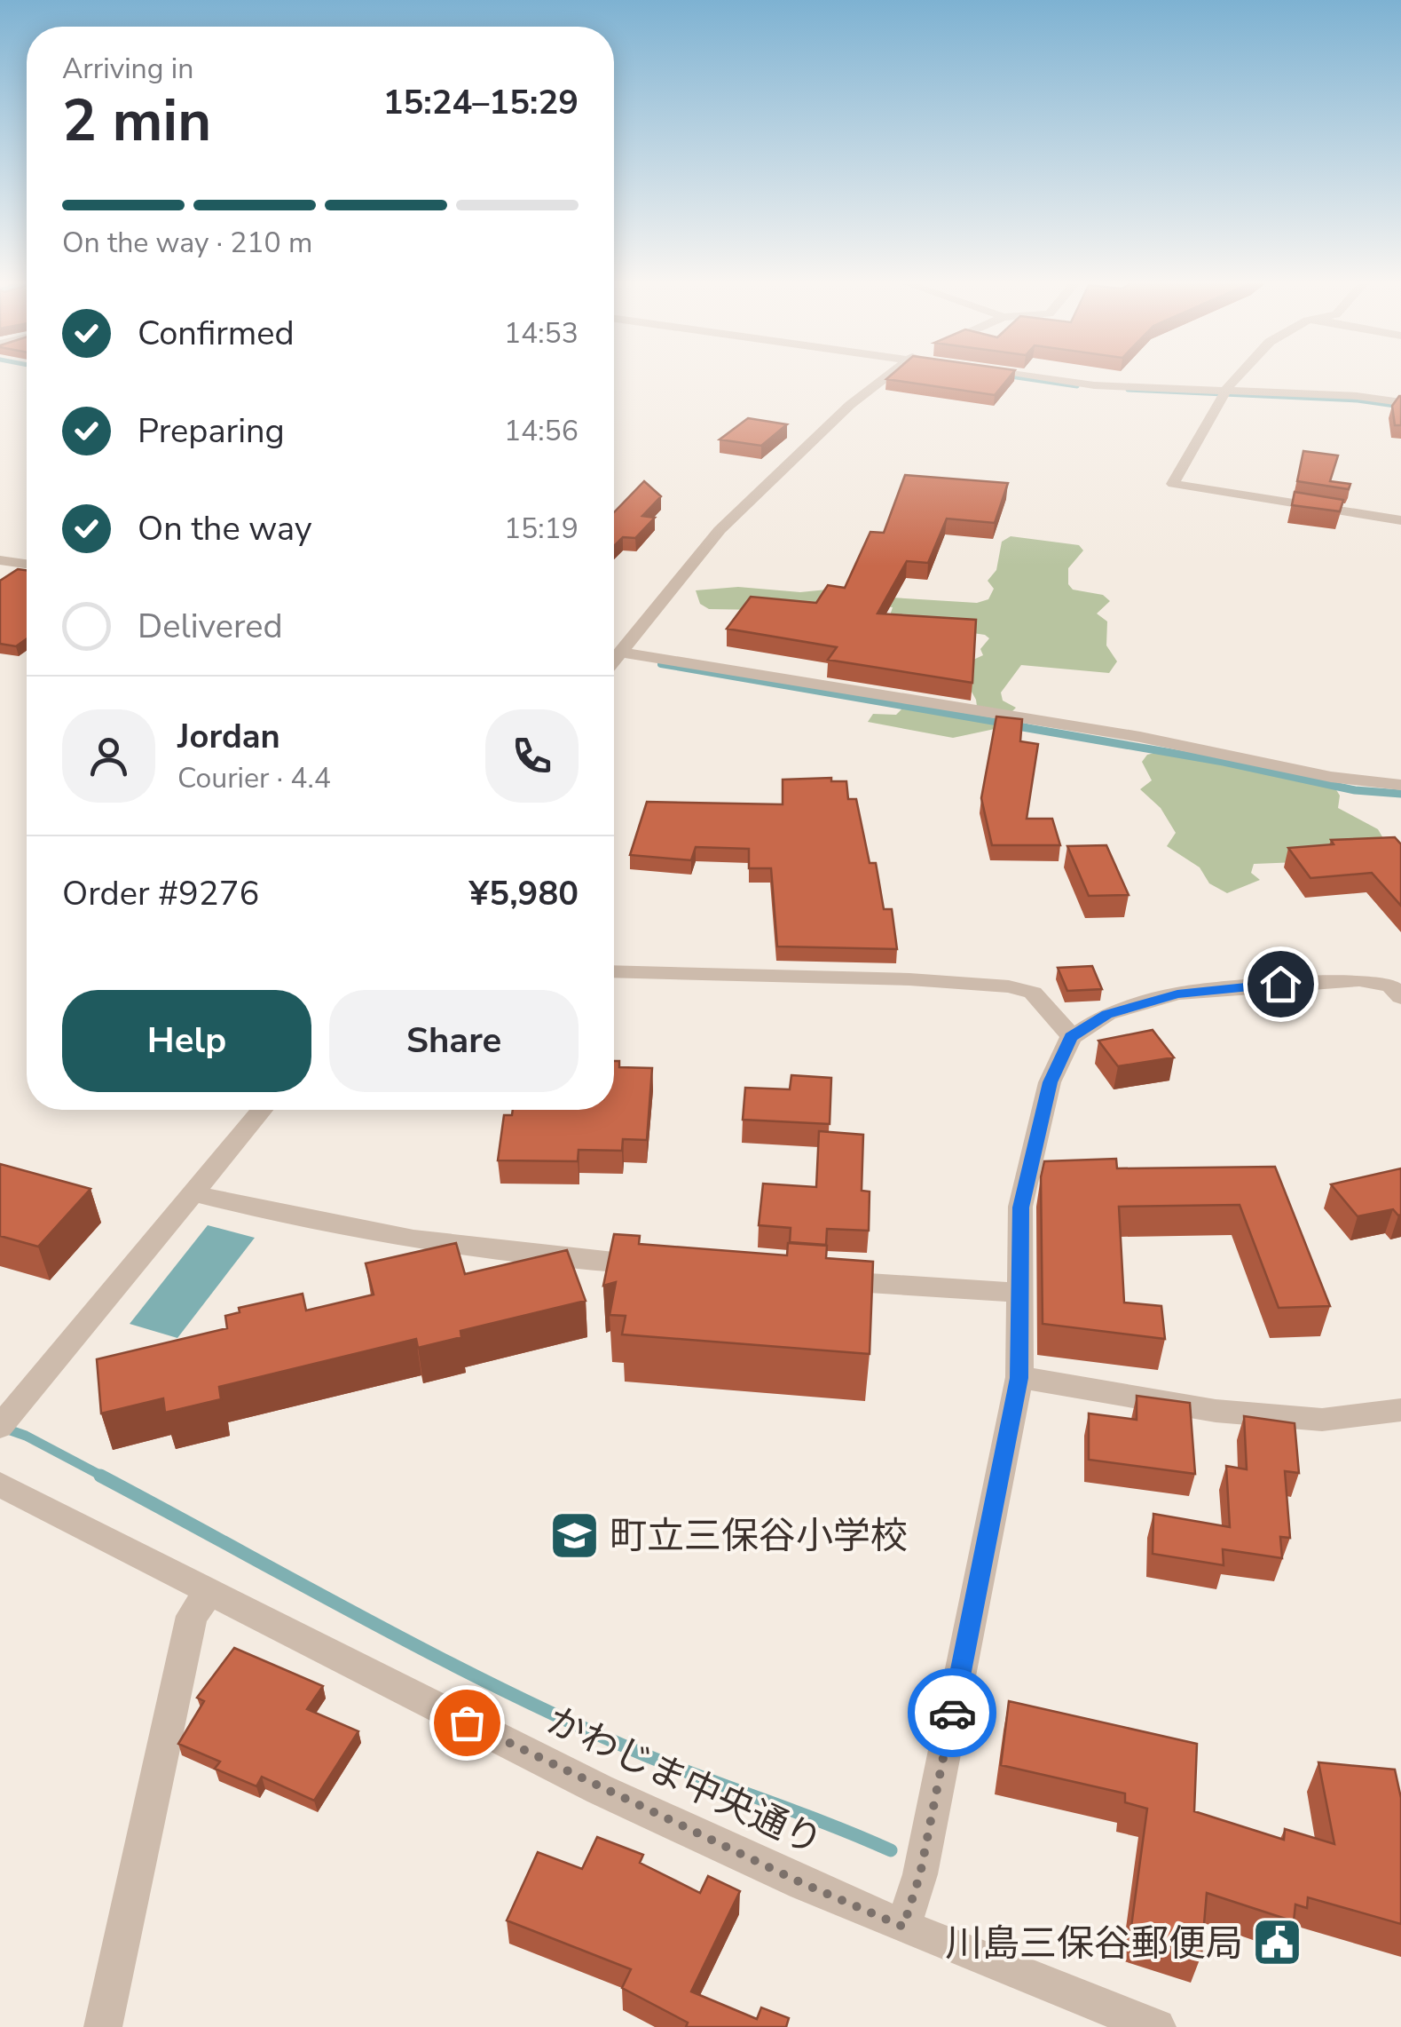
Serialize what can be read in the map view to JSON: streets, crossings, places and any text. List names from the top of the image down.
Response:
{
  "streets": {
    "street": ["かわじま中央通り"]
  },
  "places": {
    "school or university": ["町立三保谷小学校"],
    "public building": ["川島三保谷郵便局"]
  },
  "page": {
    "heading": ["2 min", "Arriving in", "15:24–15:29"],
    "panel": [
      "Jordan",
      "Courier · 4.4",
      "Order #9276",
      "¥5,980"
    ],
    "bar": "On the way · 210 m",
    "list": [
      ["Confirmed", "14:53"],
      ["Preparing", "14:56"],
      ["On the way", "15:19"],
      "Delivered"
    ],
    "buttons": ["Help", "Share"]
  }
}
